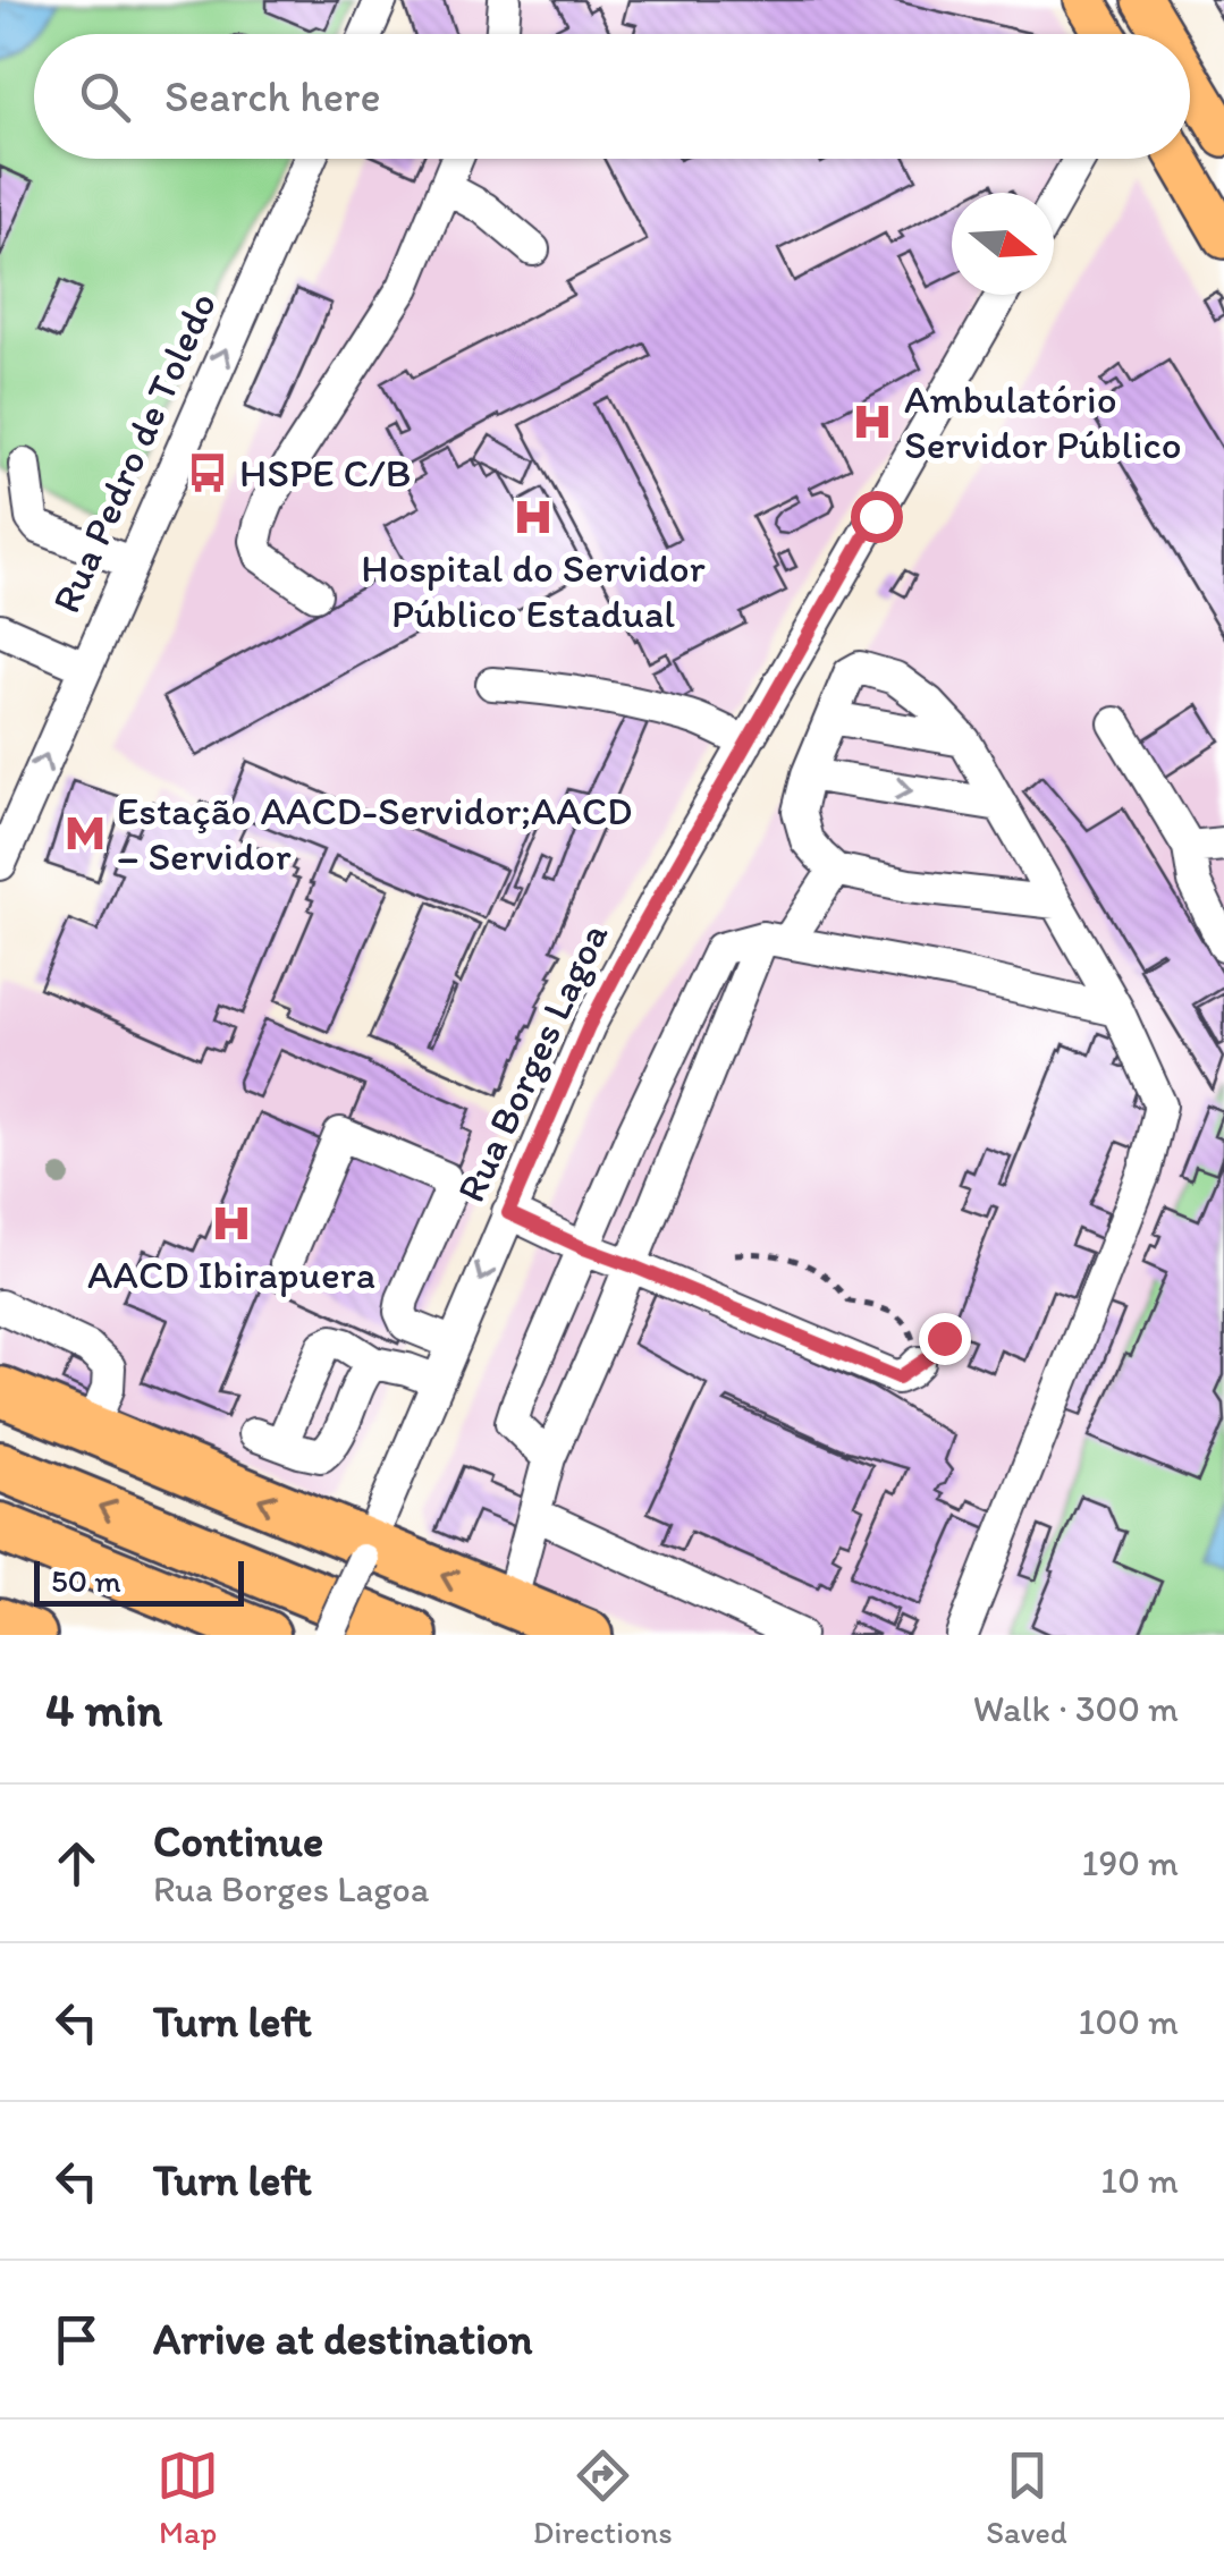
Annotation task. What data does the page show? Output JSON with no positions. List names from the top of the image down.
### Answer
{
  "streets": {
    "street": ["Rua Pedro de Toledo", "Rua Borges Lagoa"]
  },
  "one_way": ["Rua Pedro de Toledo"],
  "places": {
    "hospital": ["Ambulatório Servidor Público", "Hospital do Servidor Público Estadual", "AACD Ibirapuera"],
    "bus stop": ["HSPE C/B"],
    "metro station": ["Estação AACD-Servidor;AACD – Servidor"]
  },
  "scale_bar": "50 m",
  "north": "right",
  "page": {
    "search": "Search here",
    "scale": "50 m",
    "heading": ["4 min", "Walk · 300 m"],
    "list": [
      ["Continue", "Rua Borges Lagoa", "190 m"],
      ["Turn left", "100 m"],
      ["Turn left", "10 m"],
      "Arrive at destination"
    ],
    "nav": ["Map", "Directions", "Saved"]
  }
}
